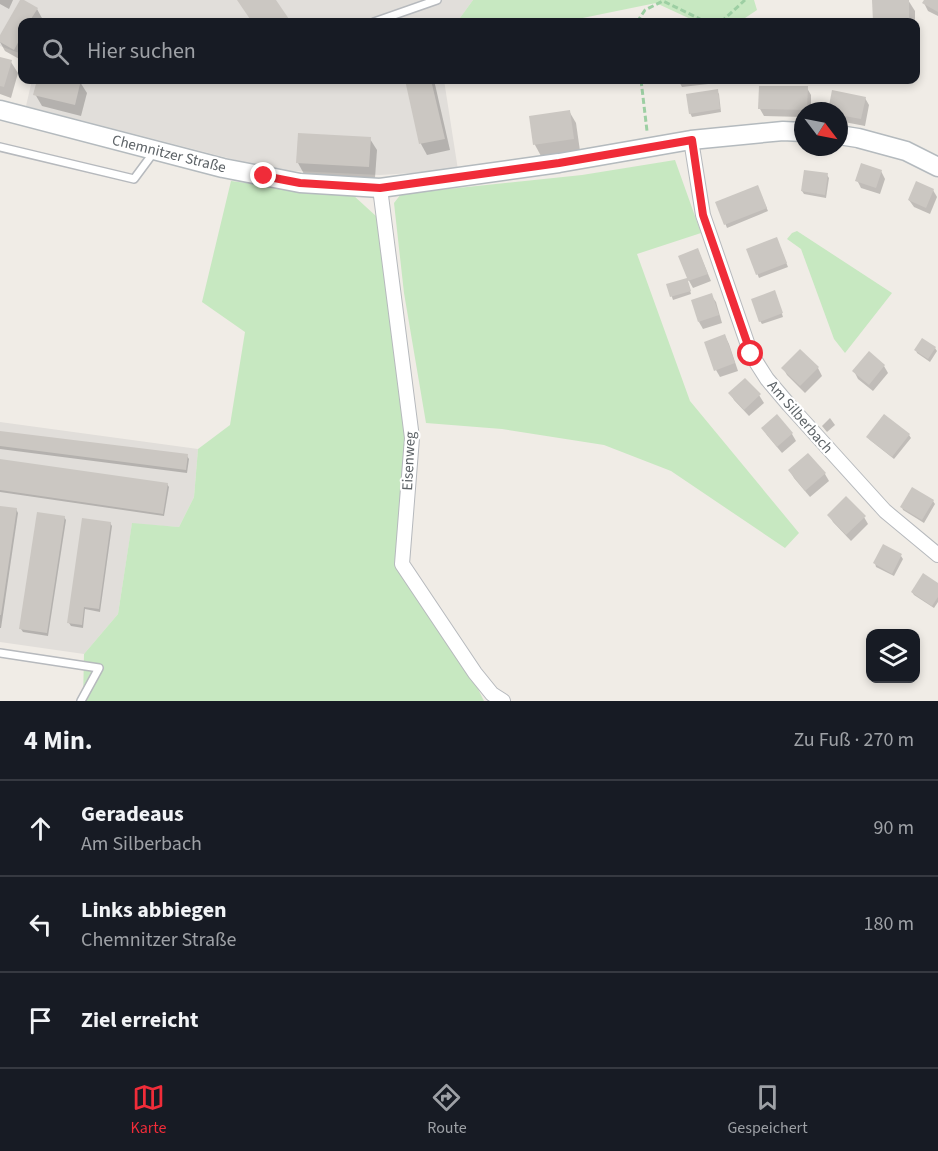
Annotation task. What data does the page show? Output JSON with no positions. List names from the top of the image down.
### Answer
{
  "streets": {
    "street": ["Chemnitzer Straße", "Am Silberbach", "Eisenweg"]
  },
  "crossings": [
    ["Chemnitzer Straße", "Am Silberbach"],
    ["Chemnitzer Straße", "Eisenweg"]
  ],
  "north": "bottom right",
  "page": {
    "search": "Hier suchen",
    "heading": ["4 Min.", "Zu Fuß · 270 m"],
    "list": [
      ["Geradeaus", "Am Silberbach", "90 m"],
      ["Links abbiegen", "Chemnitzer Straße", "180 m"],
      "Ziel erreicht"
    ],
    "nav": ["Karte", "Route", "Gespeichert"]
  }
}
